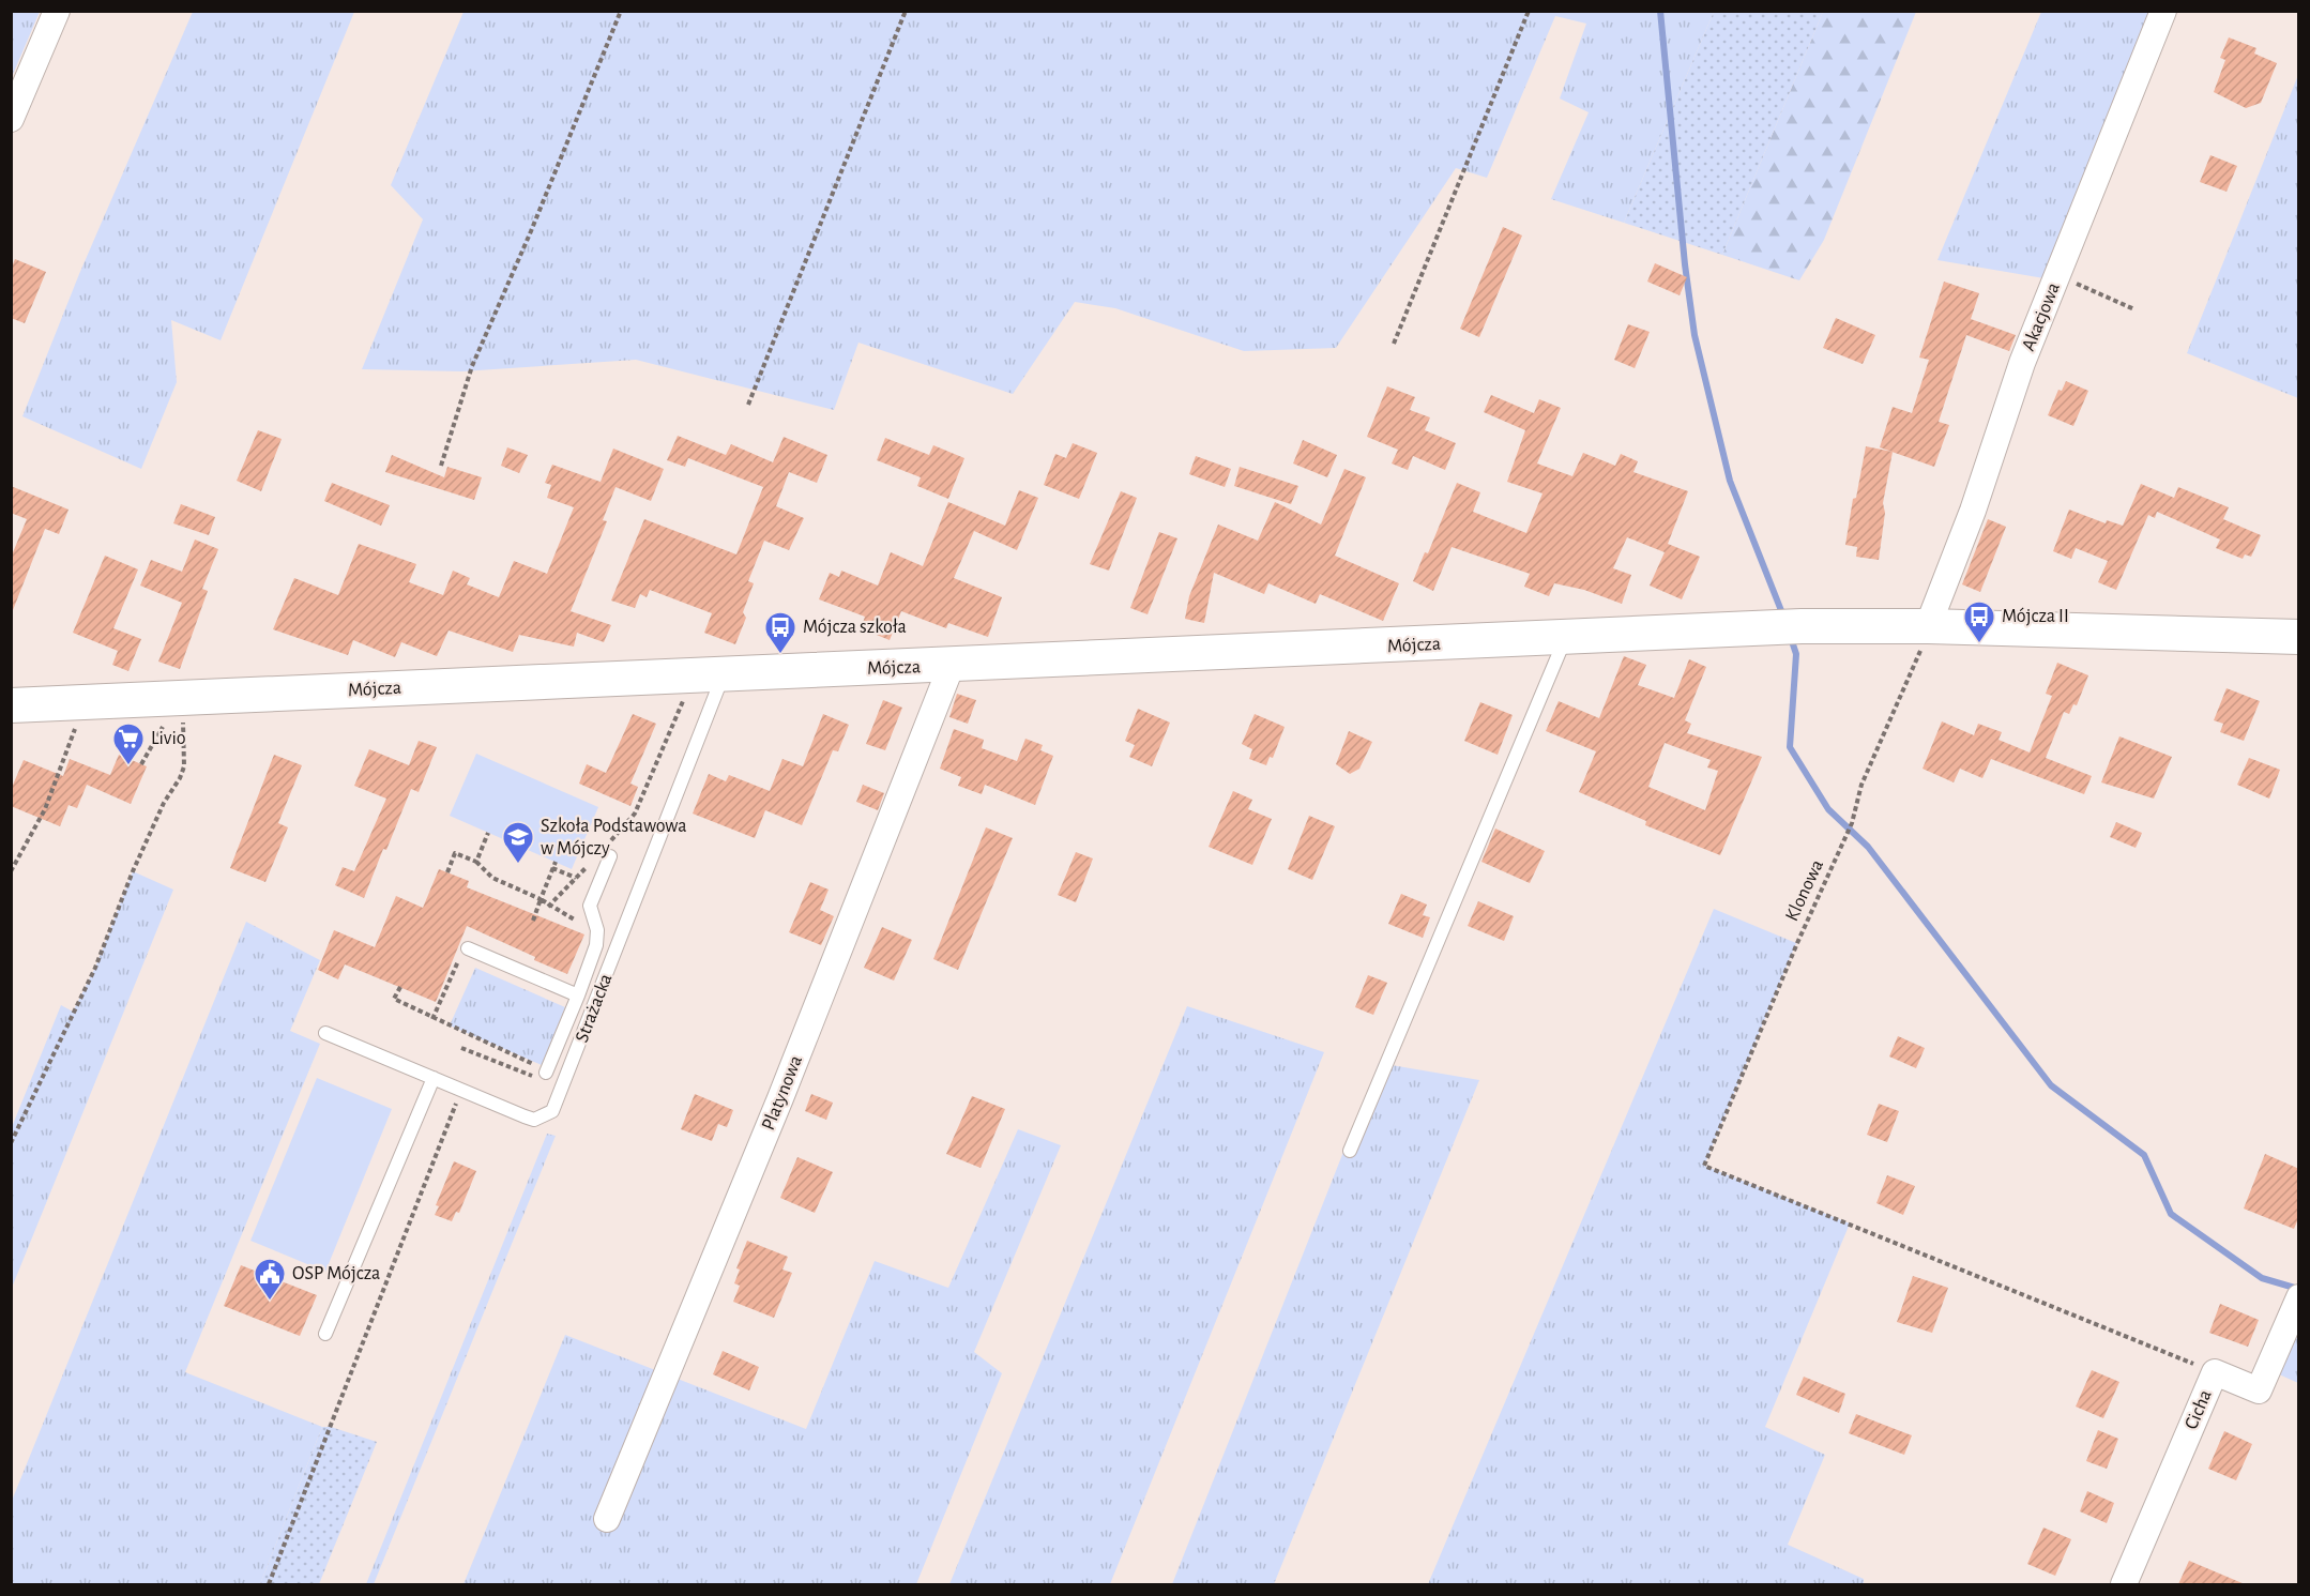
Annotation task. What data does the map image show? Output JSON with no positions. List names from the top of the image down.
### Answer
{
  "streets": {
    "street": [
      "Akacjowa",
      "Mójcza",
      "Platynowa",
      "Cicha"
    ],
    "lane": ["Strażacka"],
    "path": ["Klonowa"]
  },
  "crossings": [
    ["Akacjowa", "Mójcza"],
    ["Akacjowa", "Klonowa"],
    ["Mójcza", "Klonowa"],
    ["Mójcza", "Strażacka"],
    ["Mójcza", "Platynowa"],
    ["Klonowa", "Cicha"]
  ],
  "places": {
    "bus stop": ["Mójcza II", "Mójcza szkoła"],
    "supermarket": ["Livio"],
    "school or university": ["Szkoła Podstawowa w Mójczy"],
    "public building": ["OSP Mójcza"]
  }
}
